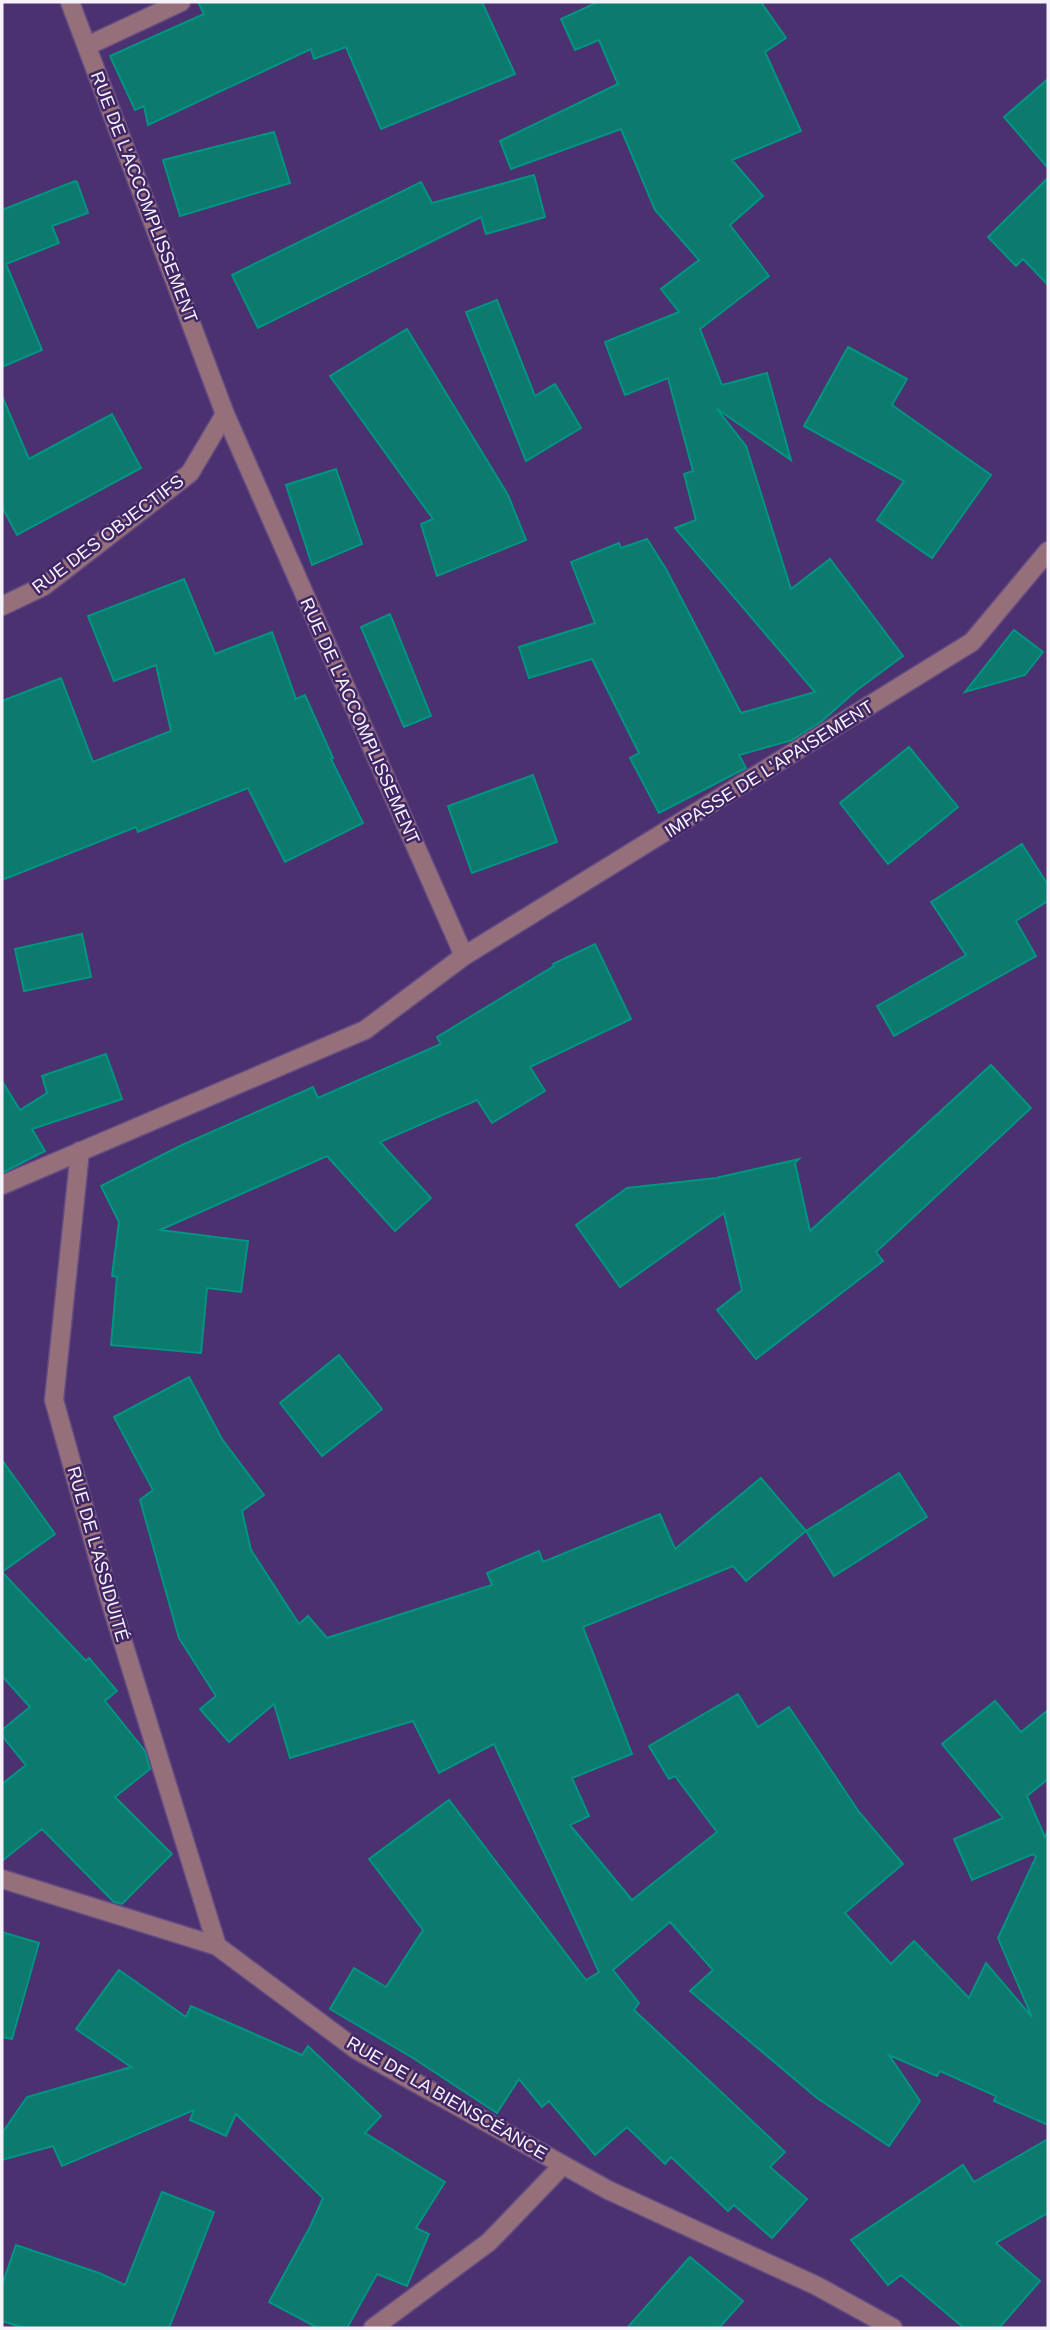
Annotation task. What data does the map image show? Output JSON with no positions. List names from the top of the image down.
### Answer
{
  "streets": {
    "street": [
      "RUE DE L'ACCOMPLISSEMENT",
      "RUE DES OBJECTIFS",
      "IMPASSE DE L'APAISEMENT",
      "RUE DE L'ASSIDUITÉ",
      "RUE DE LA BIENSCÉANCE"
    ]
  },
  "crossings": [
    ["RUE DE L'ACCOMPLISSEMENT", "RUE DES OBJECTIFS"],
    ["RUE DE L'ACCOMPLISSEMENT", "IMPASSE DE L'APAISEMENT"],
    ["RUE DE L'ASSIDUITÉ", "RUE DE LA BIENSCÉANCE"]
  ]
}
